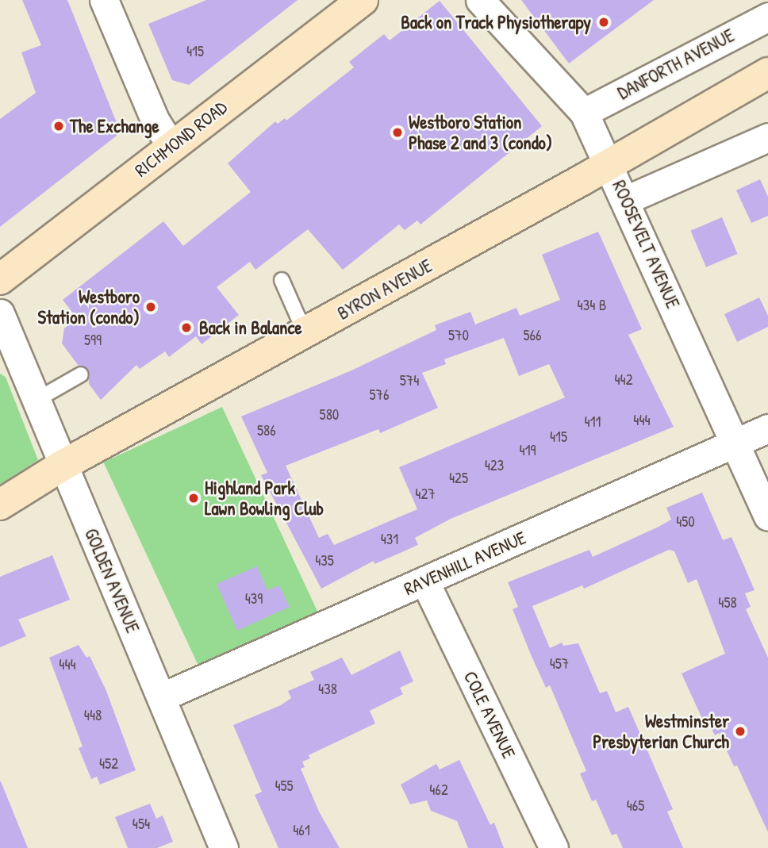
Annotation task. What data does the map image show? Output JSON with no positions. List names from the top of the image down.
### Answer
{
  "streets": {
    "street": [
      "DANFORTH AVENUE",
      "RICHMOND ROAD",
      "ROOSEVELT AVENUE",
      "BYRON AVENUE",
      "RAVENHILL AVENUE",
      "GOLDEN AVENUE",
      "COLE AVENUE"
    ]
  },
  "crossings": [
    ["DANFORTH AVENUE", "ROOSEVELT AVENUE"],
    ["ROOSEVELT AVENUE", "BYRON AVENUE"],
    ["ROOSEVELT AVENUE", "RAVENHILL AVENUE"],
    ["BYRON AVENUE", "GOLDEN AVENUE"],
    ["RAVENHILL AVENUE", "GOLDEN AVENUE"],
    ["RAVENHILL AVENUE", "COLE AVENUE"]
  ],
  "places": [
    "Back on Track Physiotherapy",
    "The Exchange",
    "Westboro Station Phase 2 and 3 (condo)",
    "Westboro Station (condo)",
    "Back in Balance",
    "Highland Park Lawn Bowling Club",
    "Westminster Presbyterian Church"
  ],
  "house_numbers": [
    "415",
    "434 B",
    "570",
    "566",
    "599",
    "442",
    "574",
    "576",
    "580",
    "444",
    "411",
    "586",
    "415",
    "419",
    "423",
    "425",
    "427",
    "450",
    "431",
    "435",
    "439",
    "458",
    "457",
    "444",
    "438",
    "448",
    "452",
    "455",
    "462",
    "465",
    "454",
    "461"
  ]
}
